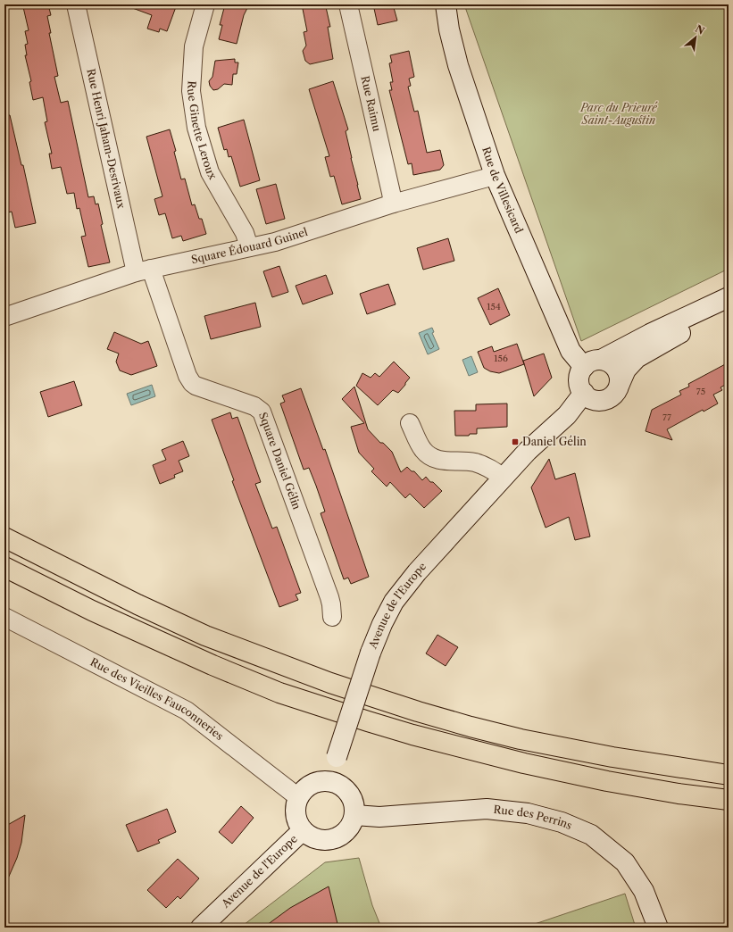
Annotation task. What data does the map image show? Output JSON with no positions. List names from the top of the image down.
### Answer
{
  "streets": {
    "street": [
      "Rue Raimu",
      "Rue Ginette Leroux",
      "Rue Henri Jaham-Desrivaux",
      "Rue de Villesicard",
      "Square Édouard Guinel",
      "Square Daniel Gélin",
      "Avenue de l'Europe",
      "Rue des Vieilles Fauconneries",
      "Rue des Perrins"
    ]
  },
  "crossings": [
    ["Rue Raimu", "Square Édouard Guinel"],
    ["Rue Ginette Leroux", "Square Édouard Guinel"],
    ["Rue Henri Jaham-Desrivaux", "Square Édouard Guinel"],
    ["Rue Henri Jaham-Desrivaux", "Square Daniel Gélin"],
    ["Rue de Villesicard", "Square Édouard Guinel"],
    ["Rue de Villesicard", "Avenue de l'Europe"],
    ["Square Édouard Guinel", "Square Daniel Gélin"],
    ["Avenue de l'Europe", "Rue des Vieilles Fauconneries"],
    ["Avenue de l'Europe", "Rue des Perrins"],
    ["Rue des Vieilles Fauconneries", "Rue des Perrins"]
  ],
  "parks": ["Parc du Prieuré Saint-Augustin"],
  "places": {
    "transit": ["Daniel Gélin"]
  },
  "house_numbers": [
    "154",
    "156",
    "75",
    "77"
  ],
  "north": "top right"
}
